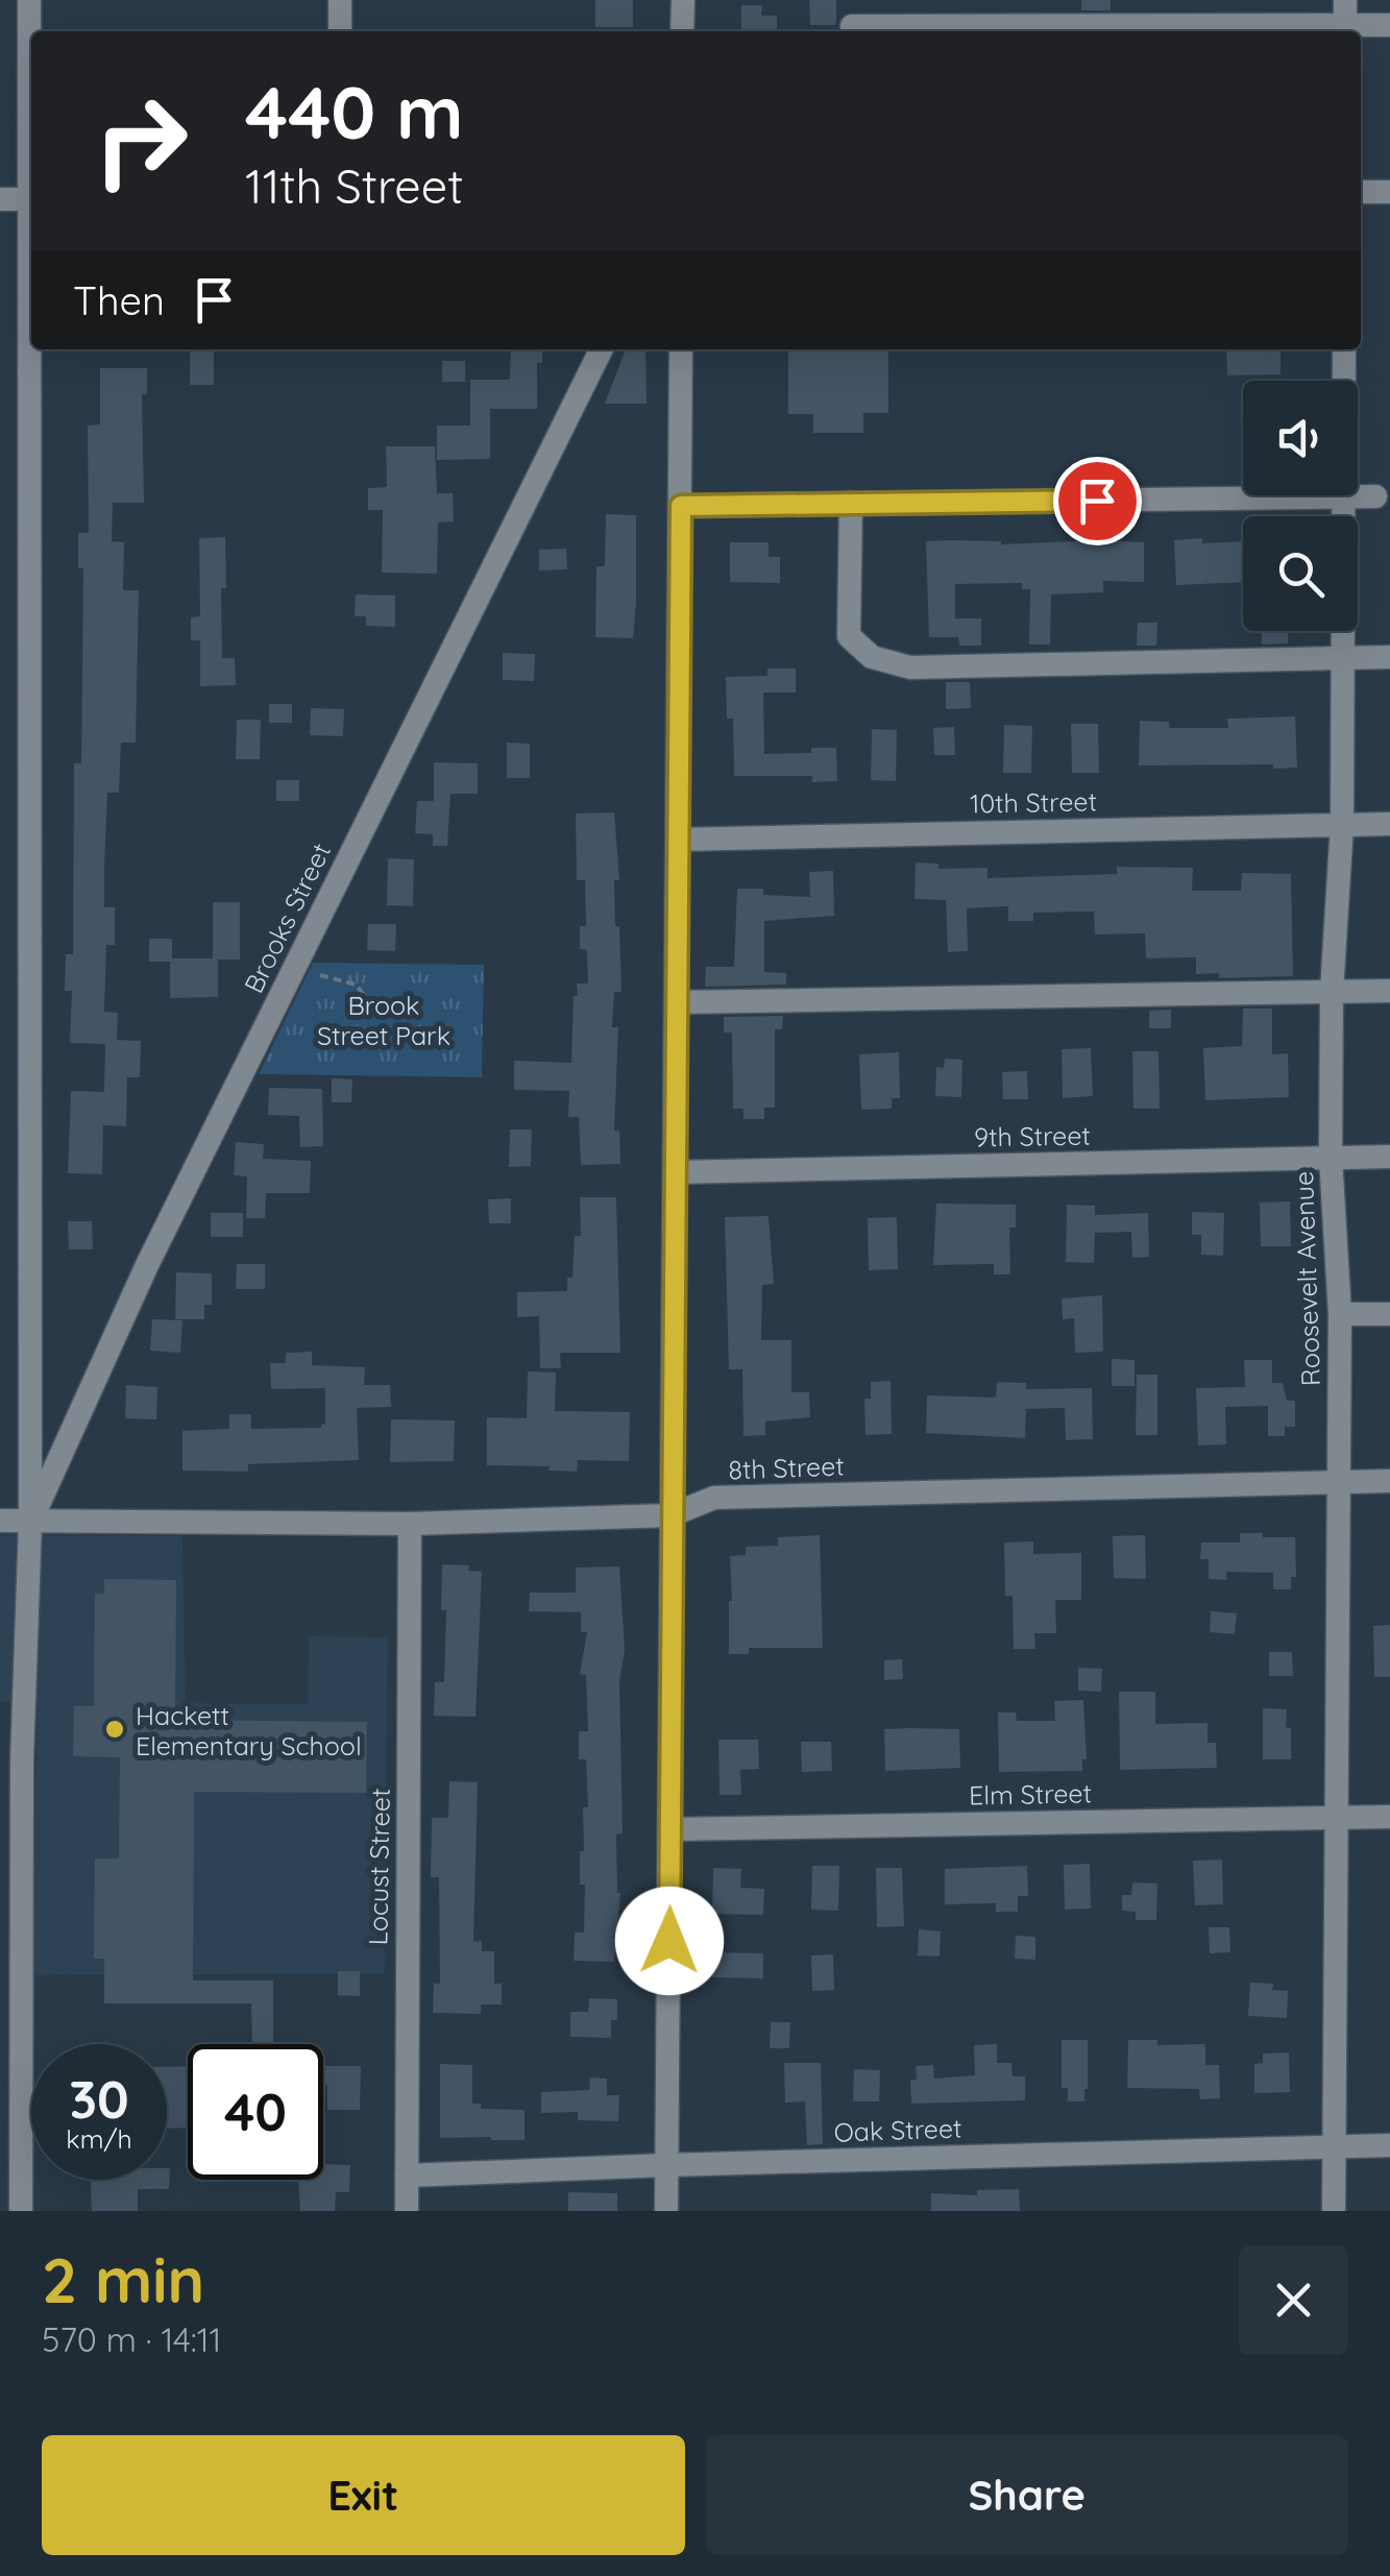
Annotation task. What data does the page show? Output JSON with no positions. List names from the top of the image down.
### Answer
{
  "streets": {
    "street": [
      "10th Street",
      "Brooks Street",
      "9th Street",
      "Roosevelt Avenue",
      "8th Street",
      "Elm Street",
      "Locust Street",
      "Oak Street"
    ]
  },
  "crossings": [
    ["10th Street", "Roosevelt Avenue"],
    ["Brooks Street", "8th Street"],
    ["9th Street", "Roosevelt Avenue"],
    ["Roosevelt Avenue", "8th Street"],
    ["Roosevelt Avenue", "Elm Street"],
    ["Roosevelt Avenue", "Oak Street"],
    ["8th Street", "Locust Street"],
    ["Locust Street", "Oak Street"]
  ],
  "parks": ["Brook Street Park"],
  "places": ["Hackett Elementary School"],
  "page": {
    "turn": ["440 m", "11th Street"],
    "then": "Then",
    "speed": "30 km/h",
    "limit": "40",
    "heading": ["2 min", "570 m · 14:11"],
    "buttons": ["Exit", "Share"]
  }
}
